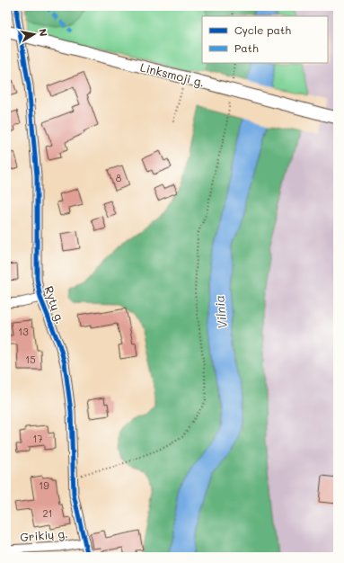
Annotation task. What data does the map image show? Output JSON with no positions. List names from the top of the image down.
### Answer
{
  "streets": {
    "main road": ["Linksmoji g."],
    "street": ["Rytų g.", "Grikių g."]
  },
  "crossings": [
    ["Linksmoji g.", "Rytų g."],
    ["Rytų g.", "Grikių g."]
  ],
  "water": ["Vilnia"],
  "house_numbers": [
    "8",
    "13",
    "15",
    "17",
    "19",
    "21"
  ],
  "legend": ["Cycle path", "Path"],
  "north": "right"
}
